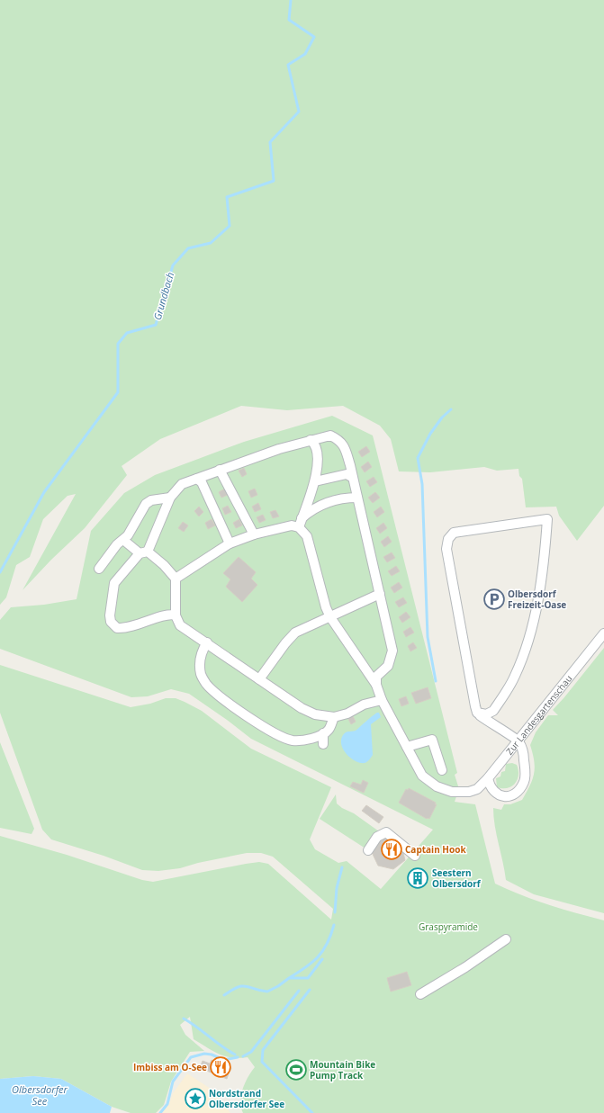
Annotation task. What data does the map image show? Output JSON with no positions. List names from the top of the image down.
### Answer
{
  "streets": {
    "street": ["Zur Landesgartenschau"]
  },
  "water": ["Grundbach", "Olbersdorfer See"],
  "parks": ["Graspyramide"],
  "places": {
    "parking": ["Olbersdorf Freizeit-Oase"],
    "restaurant": ["Captain Hook", "Imbiss am O-See"],
    "building": ["Seestern Olbersdorf"],
    "sports": ["Mountain Bike Pump Track"],
    "place": ["Nordstrand Olbersdorfer See"]
  }
}
